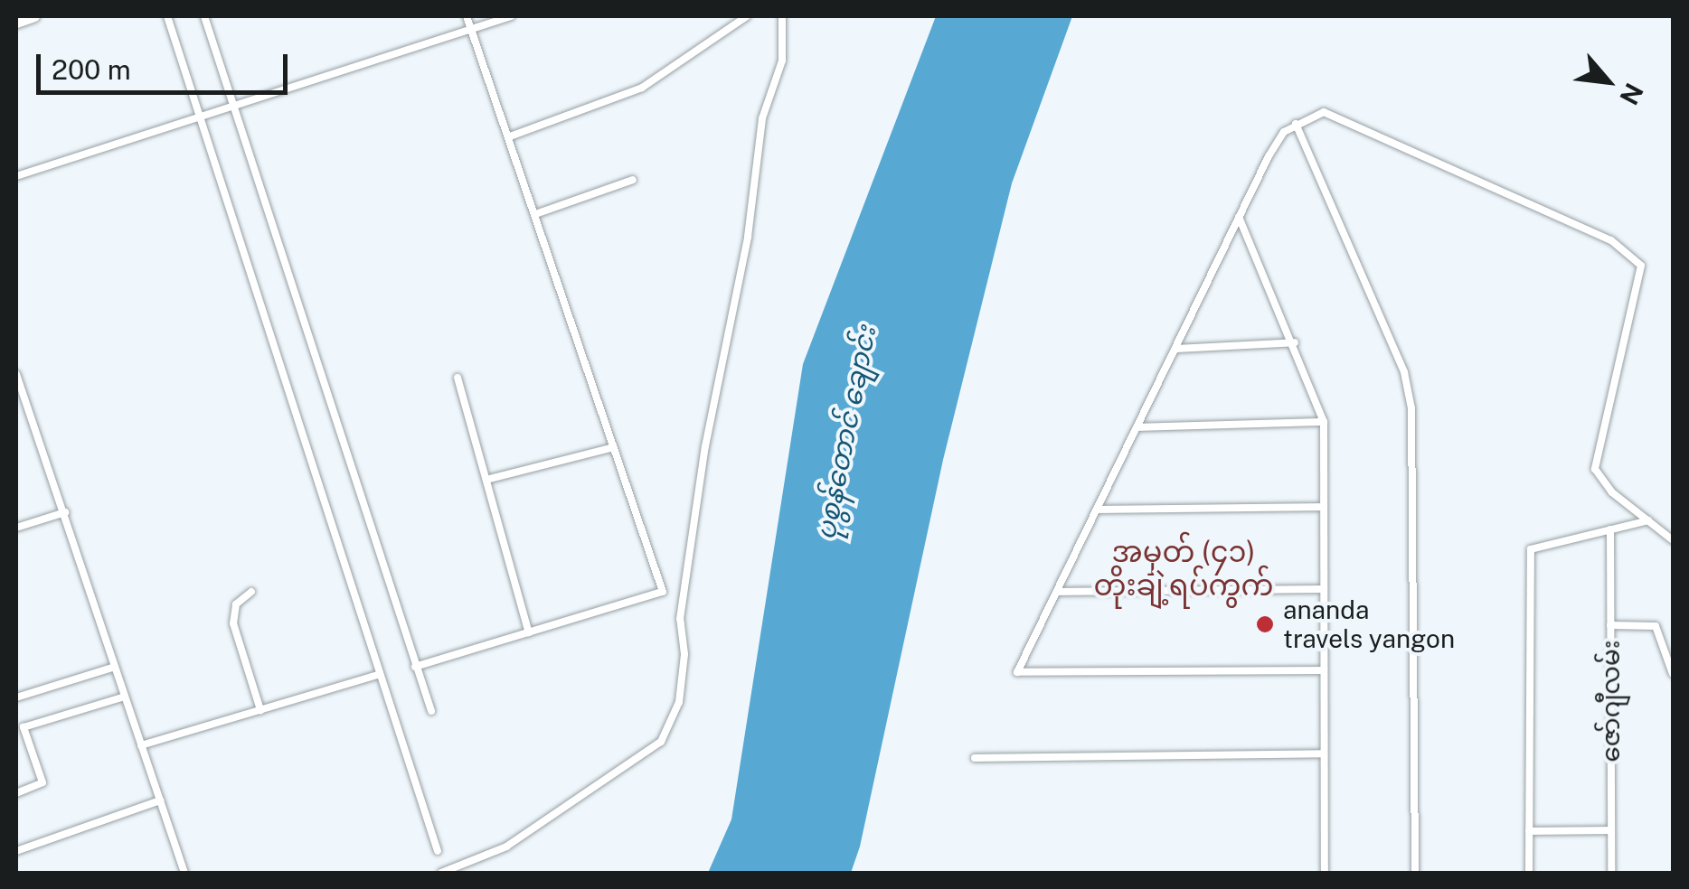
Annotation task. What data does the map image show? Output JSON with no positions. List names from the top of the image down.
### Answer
{
  "streets": {
    "street": ["ဇော်ဂျီလမ်း"]
  },
  "districts": ["အမှတ် (၄၁) တိုးချဲ့ရပ်ကွက်"],
  "water": ["ပုစွန်တောင် ချောင်း"],
  "places": ["ananda travels yangon"],
  "scale_bar": "200 m",
  "north": "bottom right"
}
